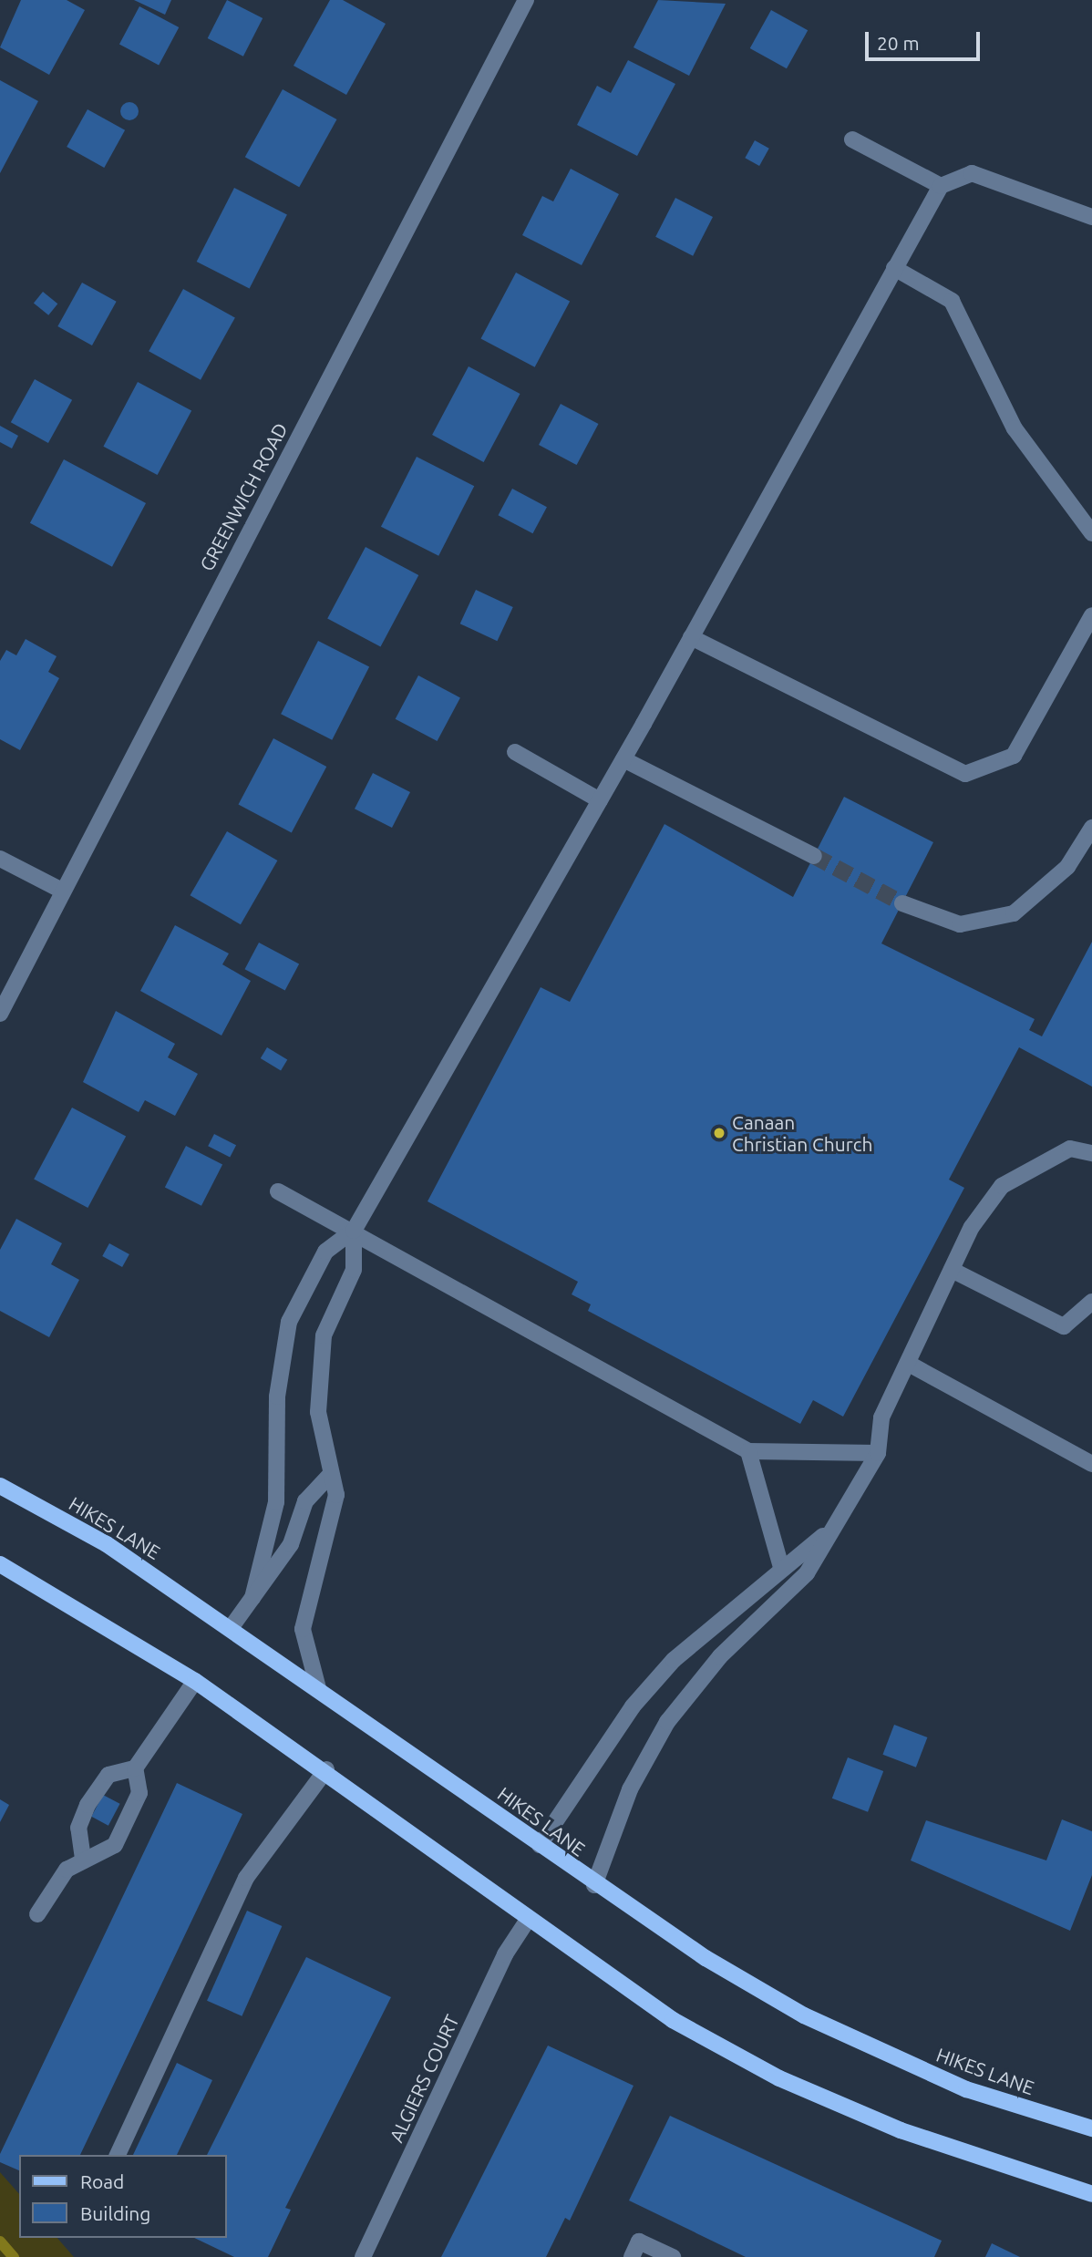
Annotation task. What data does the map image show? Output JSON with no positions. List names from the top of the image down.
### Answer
{
  "streets": {
    "main road": ["HIKES LANE"],
    "street": ["GREENWICH ROAD", "ALGIERS COURT"]
  },
  "places": ["Canaan Christian Church"],
  "legend": ["Road", "Building"],
  "scale_bar": "20 m"
}
